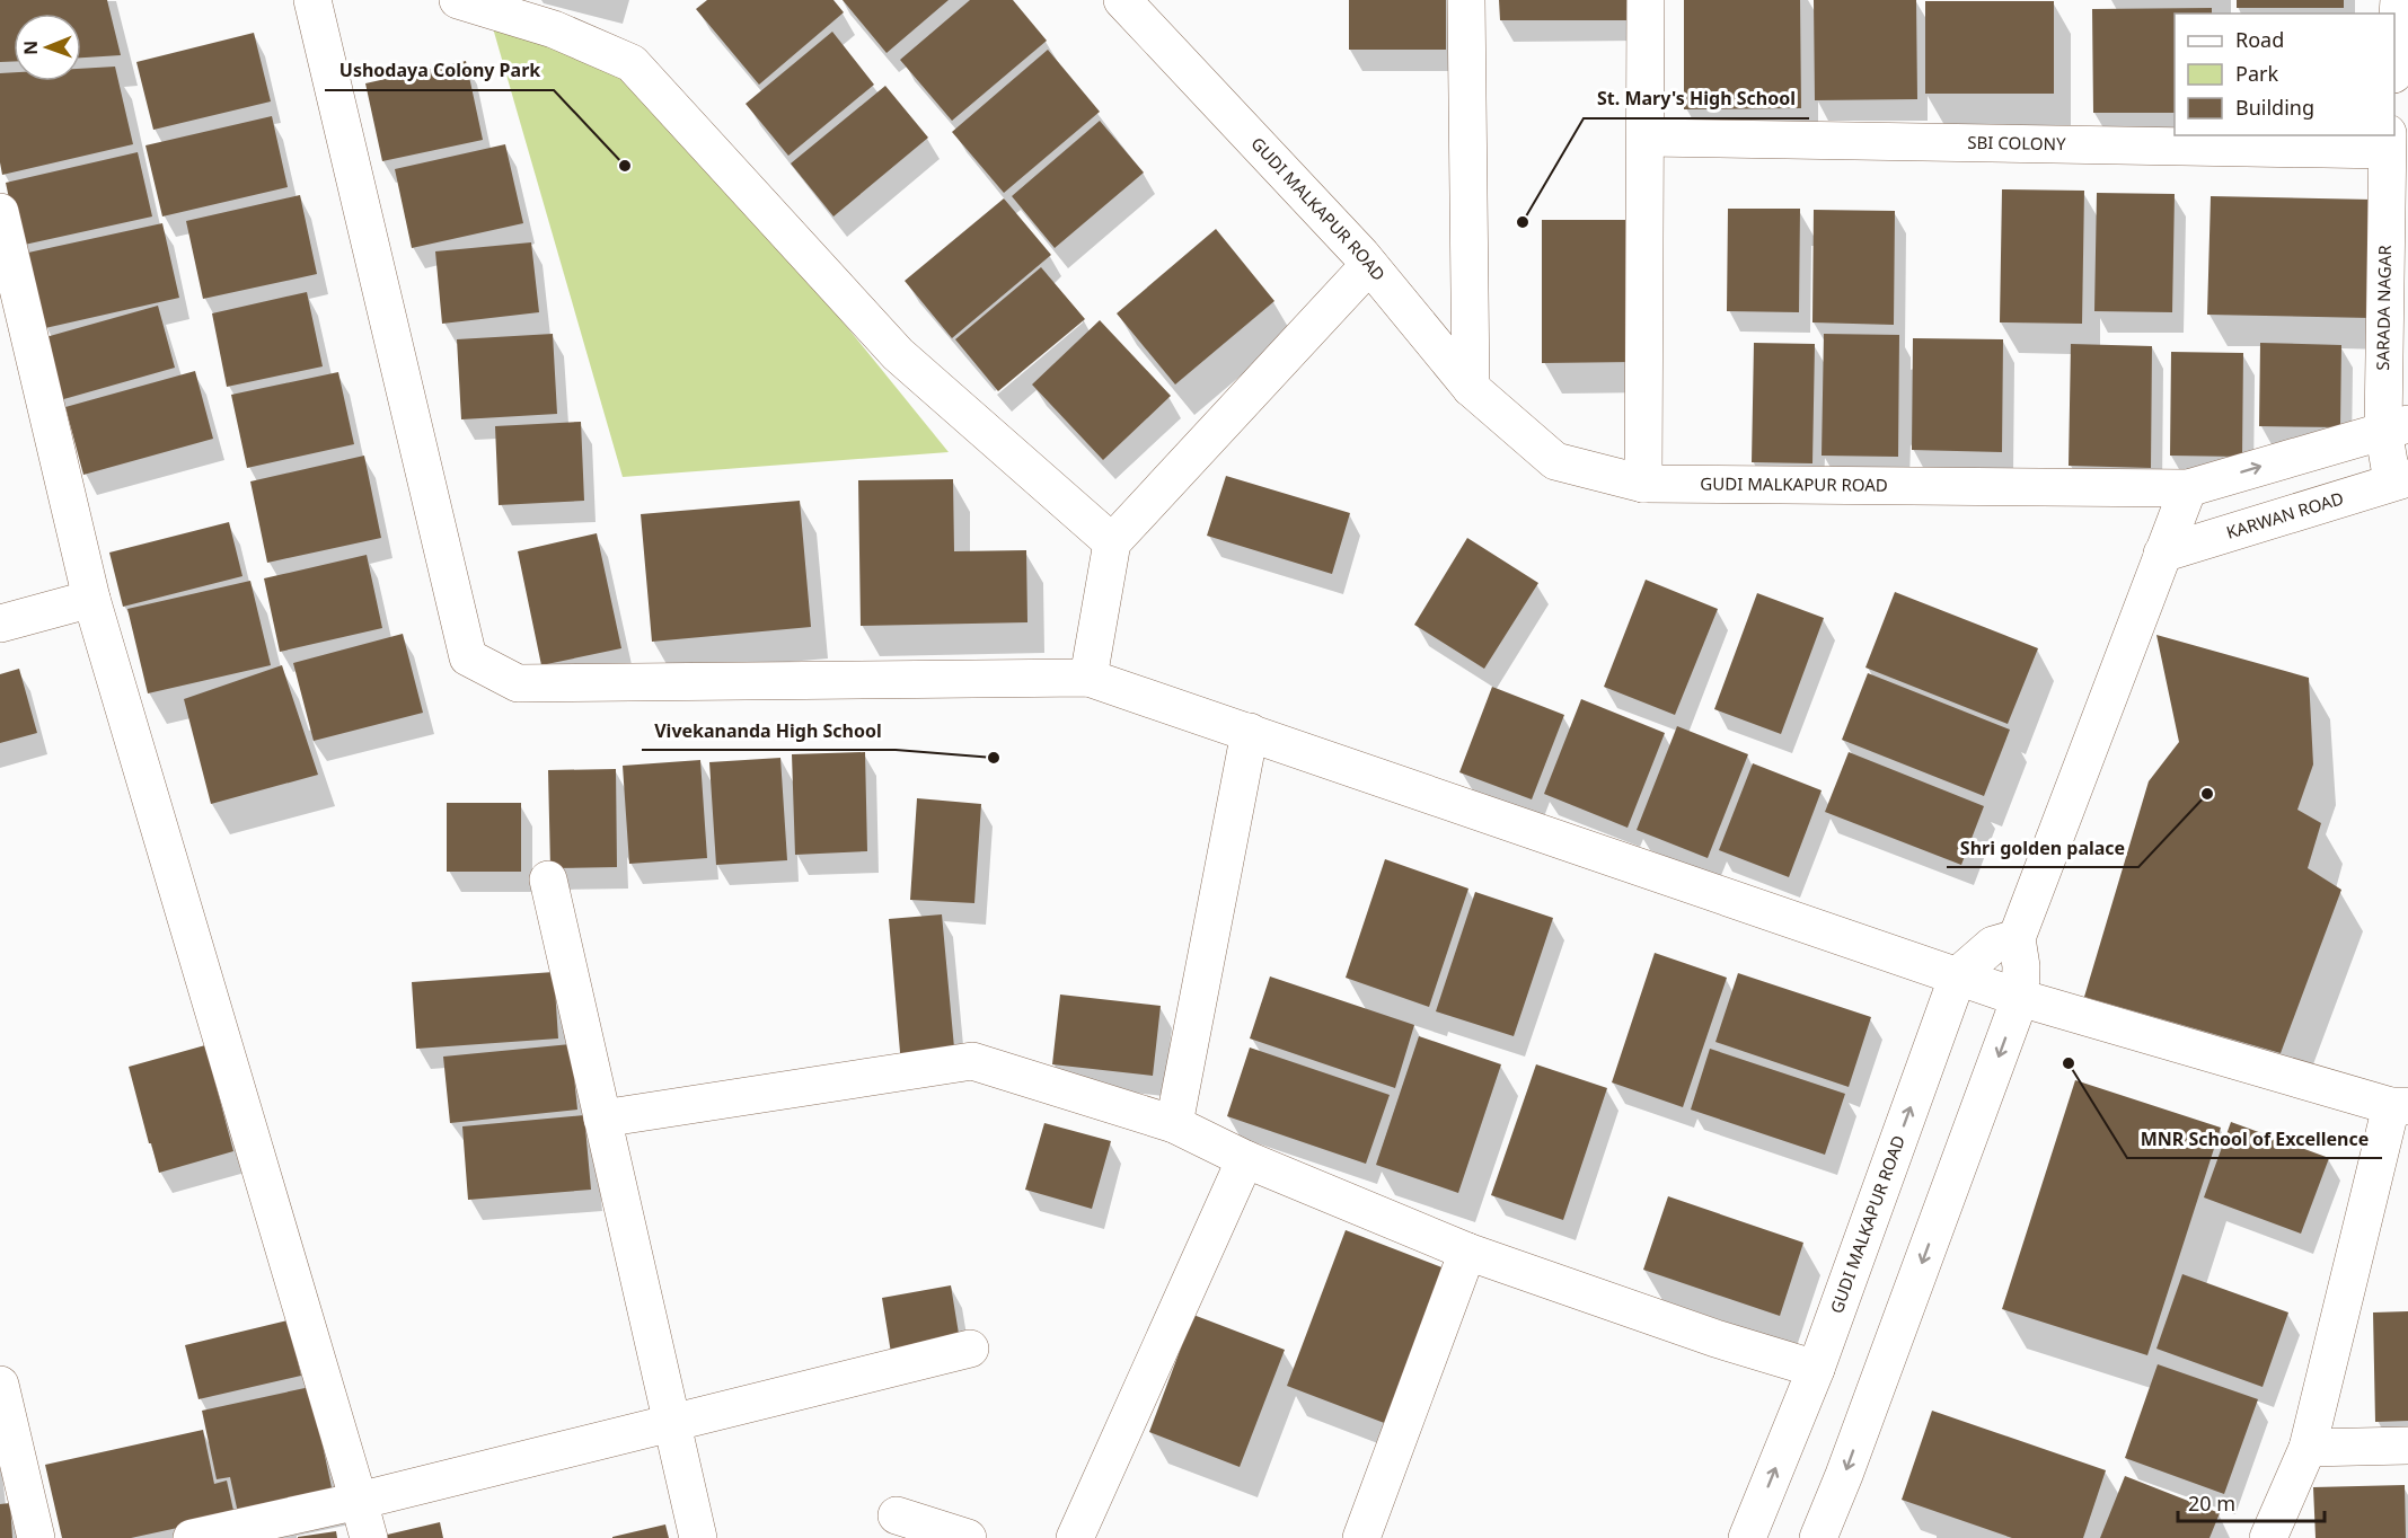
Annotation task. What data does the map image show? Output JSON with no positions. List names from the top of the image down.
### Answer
{
  "streets": {
    "street": [
      "SBI COLONY",
      "GUDI MALKAPUR ROAD",
      "SARADA NAGAR",
      "KARWAN ROAD"
    ]
  },
  "crossings": [
    ["SBI COLONY", "SARADA NAGAR"],
    ["SARADA NAGAR", "KARWAN ROAD"]
  ],
  "places": [
    "Ushodaya Colony Park",
    "St. Mary's High School",
    "Vivekananda High School",
    "Shri golden palace",
    "MNR School of Excellence"
  ],
  "legend": ["Road", "Park", "Building"],
  "scale_bar": "20 m",
  "north": "left"
}
